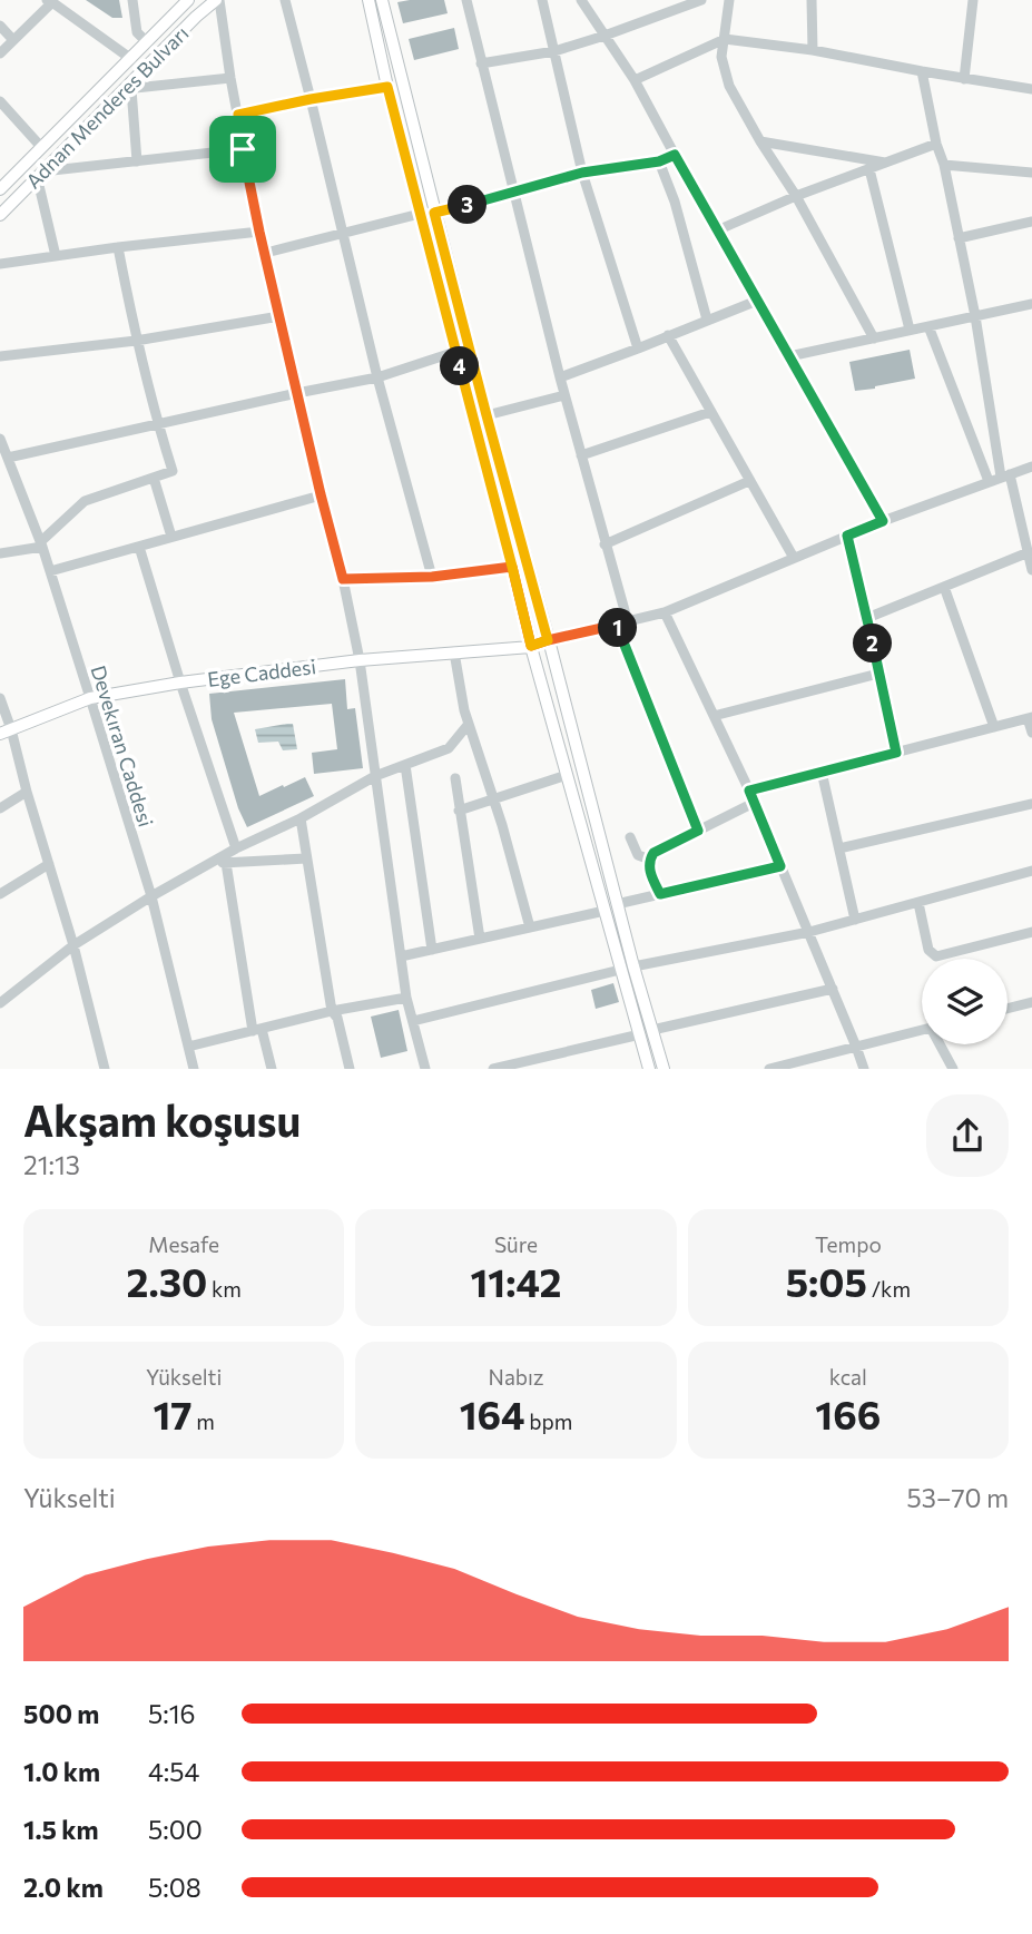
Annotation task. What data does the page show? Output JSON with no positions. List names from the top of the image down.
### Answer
{
  "streets": {
    "main road": ["Adnan Menderes Bulvarı", "Ege Caddesi"],
    "street": ["Devekıran Caddesi"]
  },
  "crossings": [
    ["Ege Caddesi", "Devekıran Caddesi"]
  ],
  "page": {
    "pins": [
      "3",
      "4",
      "1",
      "2"
    ],
    "heading": ["Akşam koşusu", "21:13"],
    "stats": [
      ["Mesafe", "2.30 km"],
      ["Süre", "11:42"],
      ["Tempo", "5:05 /km"],
      ["Yükselti", "17 m"],
      ["Nabız", "164 bpm"],
      ["kcal", "166"]
    ],
    "chart": ["Yükselti", "53–70 m"],
    "list": [
      {
        "name": "500 m",
        "note": "5:16"
      },
      {
        "name": "1.0 km",
        "note": "4:54"
      },
      {
        "name": "1.5 km",
        "note": "5:00"
      },
      {
        "name": "2.0 km",
        "note": "5:08"
      }
    ]
  }
}
